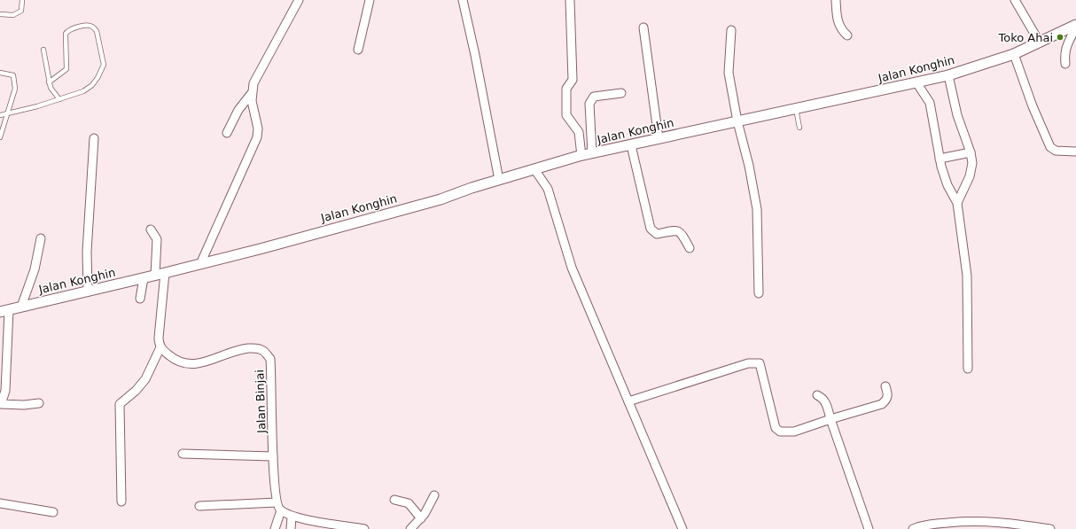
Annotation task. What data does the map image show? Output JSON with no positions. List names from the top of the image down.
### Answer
{
  "streets": {
    "street": ["Jalan Konghin", "Jalan Binjai"]
  },
  "places": ["Toko Ahai"]
}
